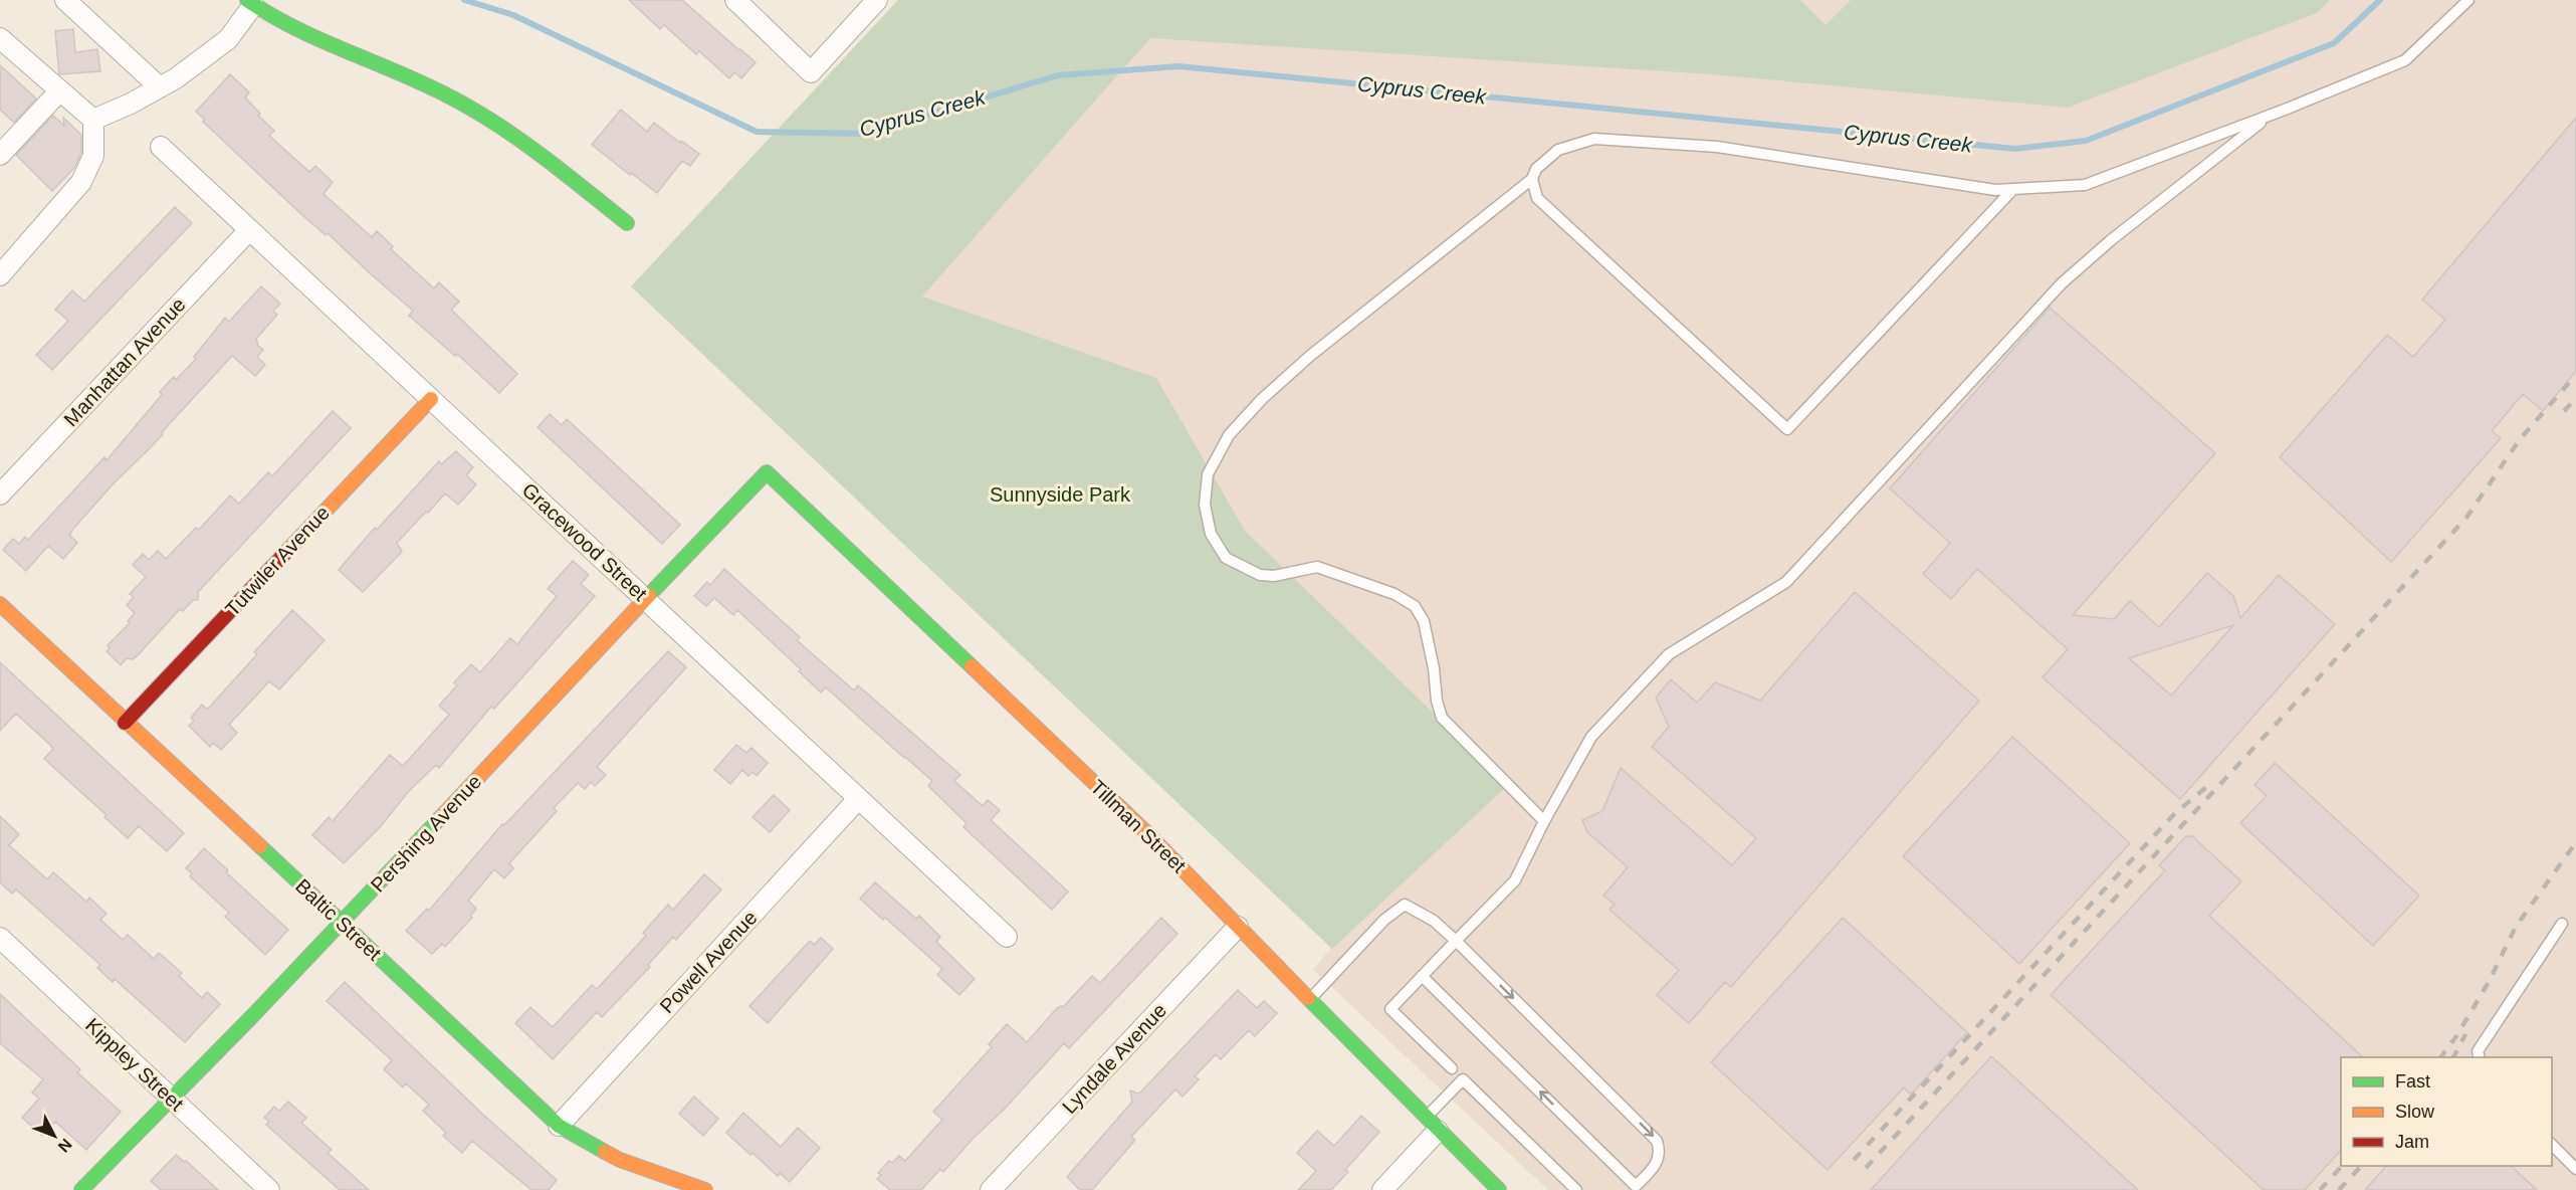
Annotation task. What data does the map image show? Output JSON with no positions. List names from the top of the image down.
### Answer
{
  "streets": {
    "street": [
      "Manhattan Avenue",
      "Gracewood Street",
      "Tutwiler Avenue",
      "Tillman Street",
      "Pershing Avenue",
      "Baltic Street",
      "Powell Avenue",
      "Lyndale Avenue",
      "Kippley Street"
    ]
  },
  "crossings": [
    ["Manhattan Avenue", "Gracewood Street"],
    ["Gracewood Street", "Tutwiler Avenue"],
    ["Gracewood Street", "Pershing Avenue"],
    ["Gracewood Street", "Powell Avenue"],
    ["Tutwiler Avenue", "Baltic Street"],
    ["Tillman Street", "Pershing Avenue"],
    ["Tillman Street", "Lyndale Avenue"],
    ["Pershing Avenue", "Baltic Street"],
    ["Pershing Avenue", "Kippley Street"],
    ["Baltic Street", "Powell Avenue"]
  ],
  "water": ["Cyprus Creek"],
  "parks": ["Sunnyside Park"],
  "legend": ["Fast", "Slow", "Jam"],
  "north": "bottom right"
}
